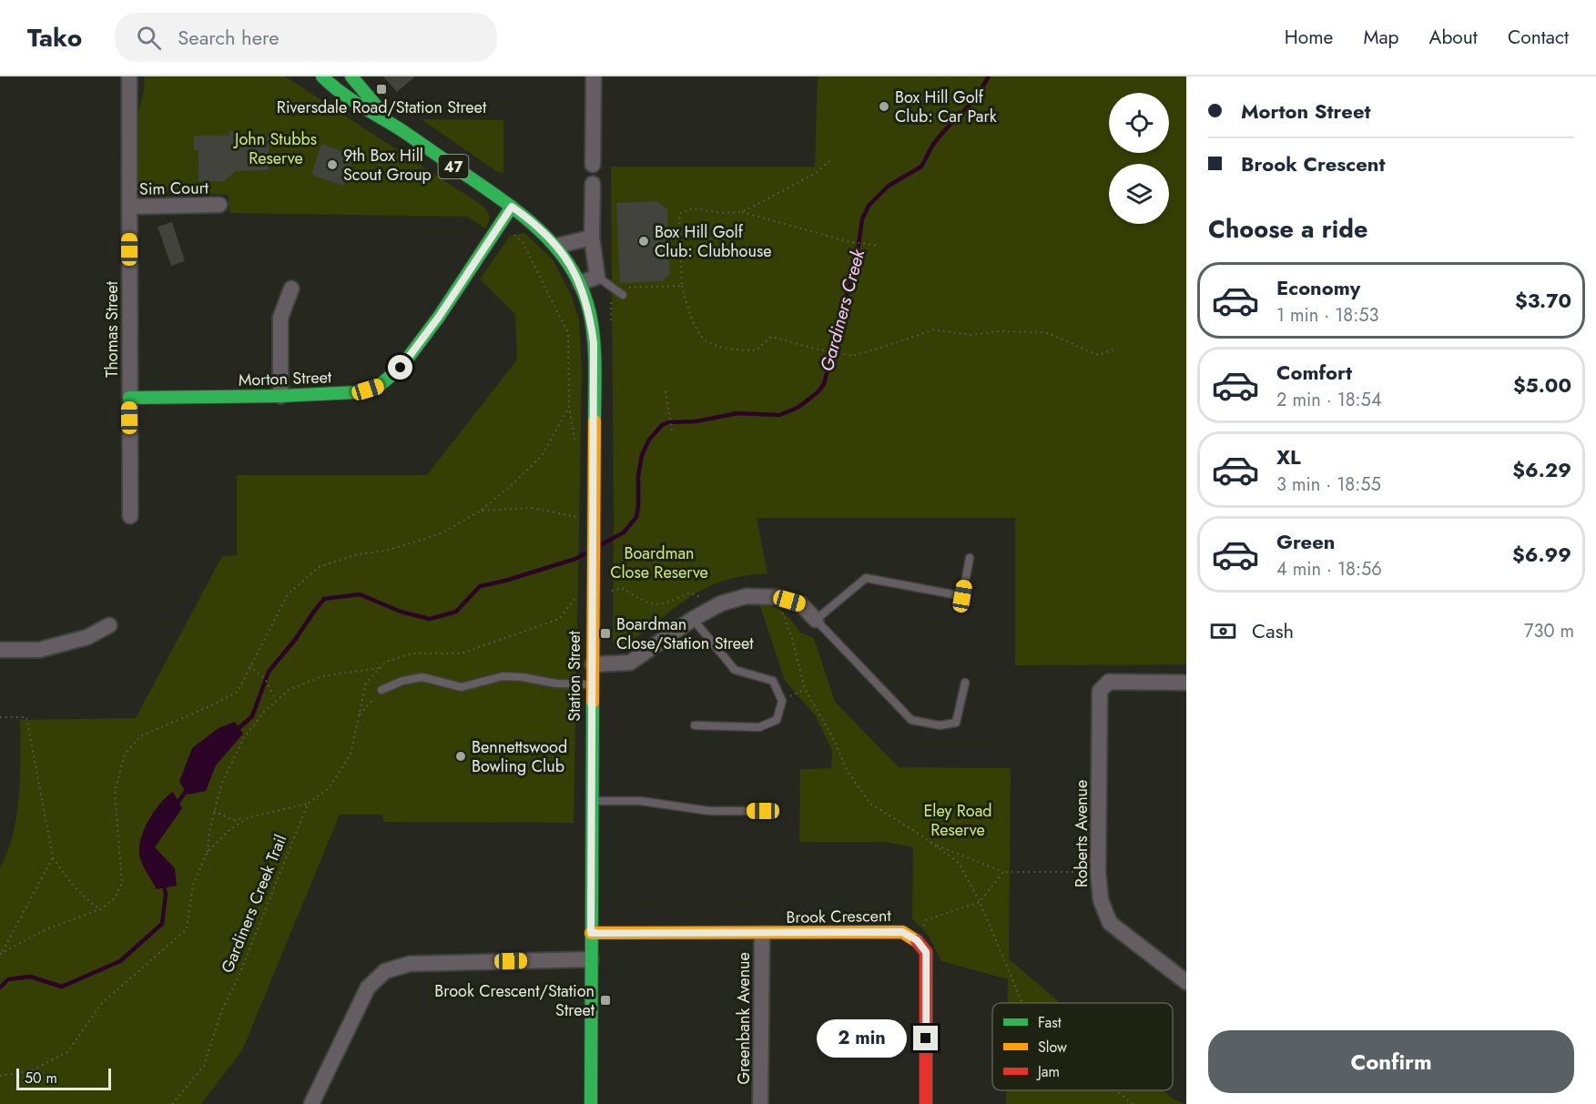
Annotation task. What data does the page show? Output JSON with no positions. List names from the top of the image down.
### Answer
{
  "streets": {
    "main road": [
      "47",
      "Morton Street",
      "Station Street",
      "Brook Crescent"
    ],
    "street": [
      "Sim Court",
      "Thomas Street",
      "Roberts Avenue",
      "Greenbank Avenue"
    ],
    "path": ["Gardiners Creek Trail"]
  },
  "crossings": [
    ["Sim Court", "Thomas Street"],
    ["Thomas Street", "Morton Street"],
    ["Morton Street", "Station Street"],
    ["Station Street", "Brook Crescent"],
    ["Brook Crescent", "Greenbank Avenue"]
  ],
  "water": ["Gardiners Creek"],
  "parks": ["John Stubbs Reserve", "Boardman Close Reserve", "Eley Road Reserve"],
  "places": {
    "transit": ["Riversdale Road/Station Street", "Boardman Close/Station Street", "Brook Crescent/Station Street"],
    "other": [
      "Box Hill Golf Club: Car Park",
      "9th Box Hill Scout Group",
      "Box Hill Golf Club: Clubhouse",
      "Bennettswood Bowling Club"
    ]
  },
  "legend": ["Fast", "Slow", "Jam"],
  "scale_bar": "50 m",
  "page": {
    "header": "Tako",
    "search": "Search here",
    "nav": [
      "Home",
      "Map",
      "About",
      "Contact"
    ],
    "banner": ["Morton Street", "Brook Crescent"],
    "heading": "Choose a ride",
    "list": [
      {
        "name": "Economy",
        "note": "1 min · 18:53",
        "value": "$3.70"
      },
      {
        "name": "Comfort",
        "note": "2 min · 18:54",
        "value": "$5.00"
      },
      {
        "name": "XL",
        "note": "3 min · 18:55",
        "value": "$6.29"
      },
      {
        "name": "Green",
        "note": "4 min · 18:56",
        "value": "$6.99"
      }
    ],
    "pay": ["Cash", "730 m"],
    "bubble": "2 min",
    "buttons": "Confirm",
    "scale": "50 m"
  }
}
